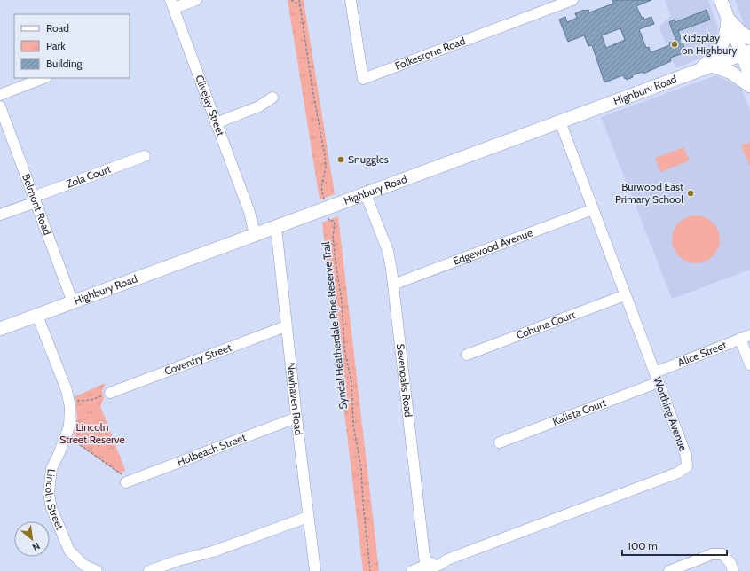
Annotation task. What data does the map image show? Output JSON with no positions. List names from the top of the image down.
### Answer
{
  "streets": {
    "main road": ["Highbury Road"],
    "street": [
      "Folkestone Road",
      "Clivejay Street",
      "Zola Court",
      "Belmont Road",
      "Edgewood Avenue",
      "Cohuna Court",
      "Alice Street",
      "Coventry Street",
      "Sevenoaks Road",
      "Newhaven Road",
      "Kalista Court",
      "Worthing Avenue",
      "Holbeach Street",
      "Lincoln Street"
    ],
    "path": ["Syndal Heatherdale Pipe Reserve Trail"]
  },
  "crossings": [
    ["Highbury Road", "Clivejay Street"],
    ["Highbury Road", "Belmont Road"],
    ["Highbury Road", "Syndal Heatherdale Pipe Reserve Trail"],
    ["Highbury Road", "Sevenoaks Road"],
    ["Highbury Road", "Newhaven Road"],
    ["Highbury Road", "Worthing Avenue"],
    ["Highbury Road", "Lincoln Street"],
    ["Zola Court", "Belmont Road"],
    ["Edgewood Avenue", "Sevenoaks Road"],
    ["Edgewood Avenue", "Worthing Avenue"],
    ["Cohuna Court", "Worthing Avenue"],
    ["Alice Street", "Kalista Court"],
    ["Alice Street", "Worthing Avenue"],
    ["Coventry Street", "Newhaven Road"],
    ["Sevenoaks Road", "Worthing Avenue"],
    ["Newhaven Road", "Holbeach Street"],
    ["Kalista Court", "Worthing Avenue"]
  ],
  "parks": ["Lincoln Street Reserve"],
  "places": ["Kidzplay on Highbury", "Snuggles", "Burwood East Primary School"],
  "legend": ["Road", "Park", "Building"],
  "scale_bar": "100 m",
  "north": "bottom right"
}
